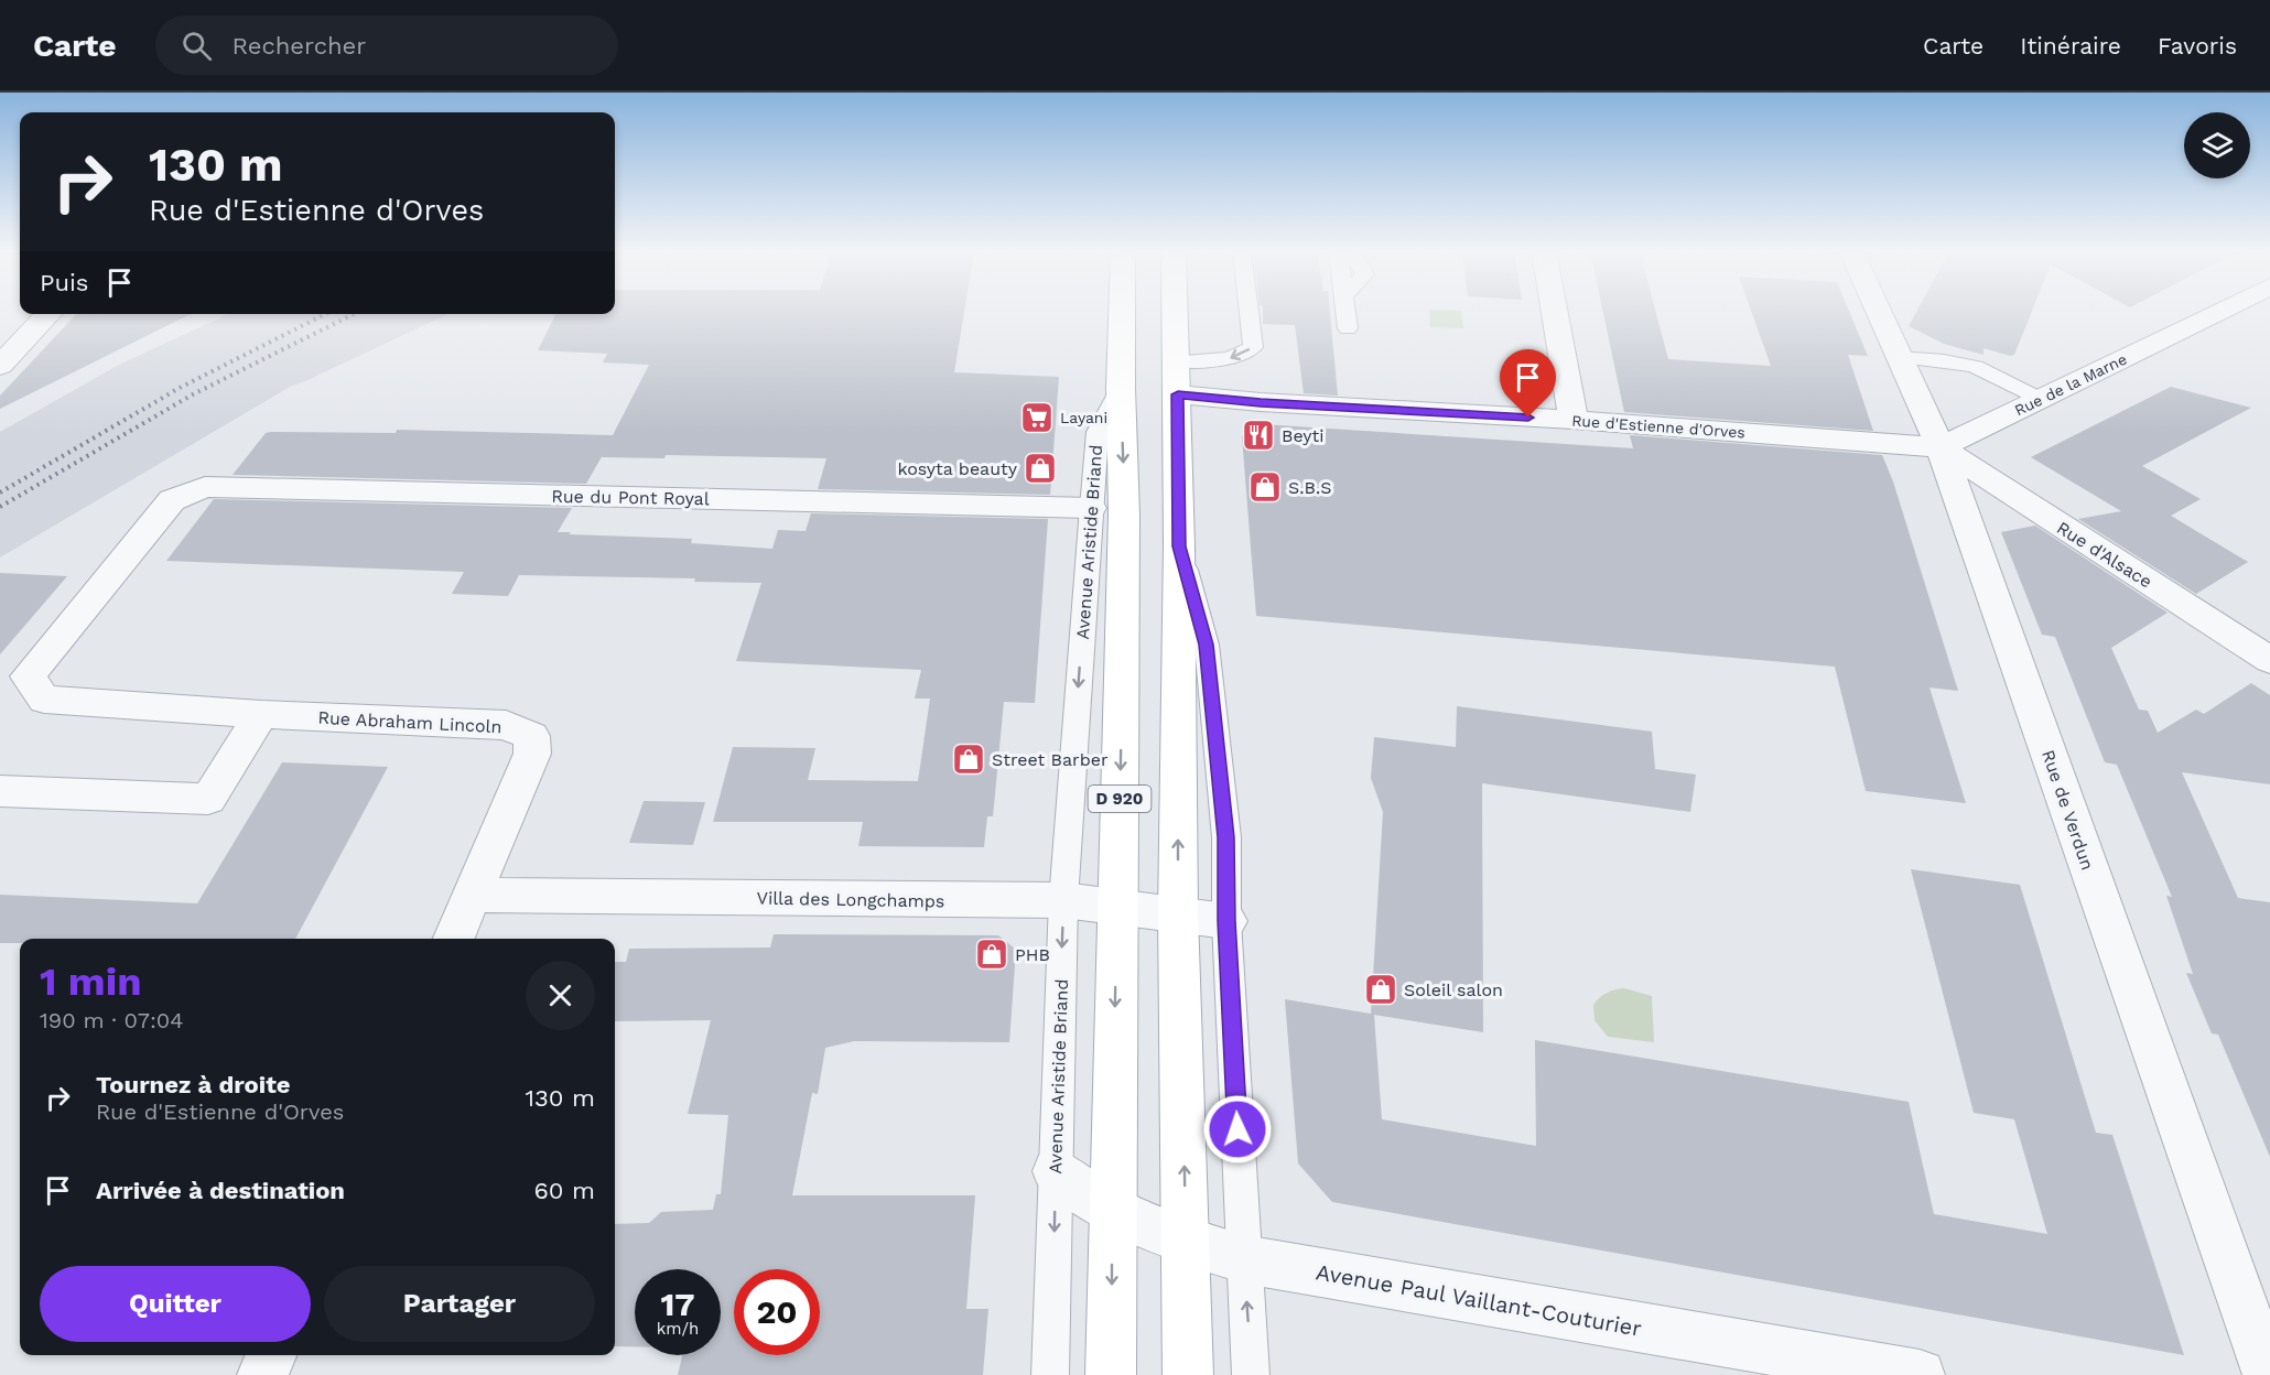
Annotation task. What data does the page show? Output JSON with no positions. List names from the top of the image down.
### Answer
{
  "streets": {
    "main road": ["Avenue Aristide Briand", "D 920"],
    "street": [
      "Rue de la Marne",
      "Rue d'Estienne d'Orves",
      "Rue du Pont Royal",
      "Rue d'Alsace",
      "Rue Abraham Lincoln",
      "Rue de Verdun",
      "Villa des Longchamps",
      "Avenue Paul Vaillant-Couturier"
    ]
  },
  "crossings": [
    ["Rue de la Marne", "Rue d'Estienne d'Orves"],
    ["Rue de la Marne", "Rue d'Alsace"],
    ["Rue de la Marne", "Rue de Verdun"],
    ["Rue d'Estienne d'Orves", "Rue d'Alsace"],
    ["Rue d'Estienne d'Orves", "D 920"],
    ["Rue d'Estienne d'Orves", "Rue de Verdun"],
    ["Rue du Pont Royal", "Avenue Aristide Briand"],
    ["Rue du Pont Royal", "Rue Abraham Lincoln"],
    ["Avenue Aristide Briand", "Villa des Longchamps"],
    ["Avenue Aristide Briand", "Avenue Paul Vaillant-Couturier"],
    ["Rue d'Alsace", "Rue de Verdun"],
    ["Rue Abraham Lincoln", "Villa des Longchamps"],
    ["D 920", "Villa des Longchamps"],
    ["D 920", "Avenue Paul Vaillant-Couturier"]
  ],
  "places": {
    "supermarket": ["Layani"],
    "restaurant": ["Beyti"],
    "shop": [
      "kosyta beauty",
      "S.B.S",
      "Street Barber",
      "PHB",
      "Soleil salon"
    ]
  },
  "page": {
    "header": "Carte",
    "search": "Rechercher",
    "nav": ["Carte", "Itinéraire", "Favoris"],
    "turn": ["130 m", "Rue d'Estienne d'Orves"],
    "then": "Puis",
    "heading": ["1 min", "190 m · 07:04"],
    "list": [
      {
        "name": "Tournez à droite",
        "note": "Rue d'Estienne d'Orves",
        "value": "130 m"
      },
      {
        "name": "Arrivée à destination",
        "value": "60 m"
      }
    ],
    "buttons": ["Quitter", "Partager"],
    "speed": "17 km/h",
    "limit": "20"
  }
}
